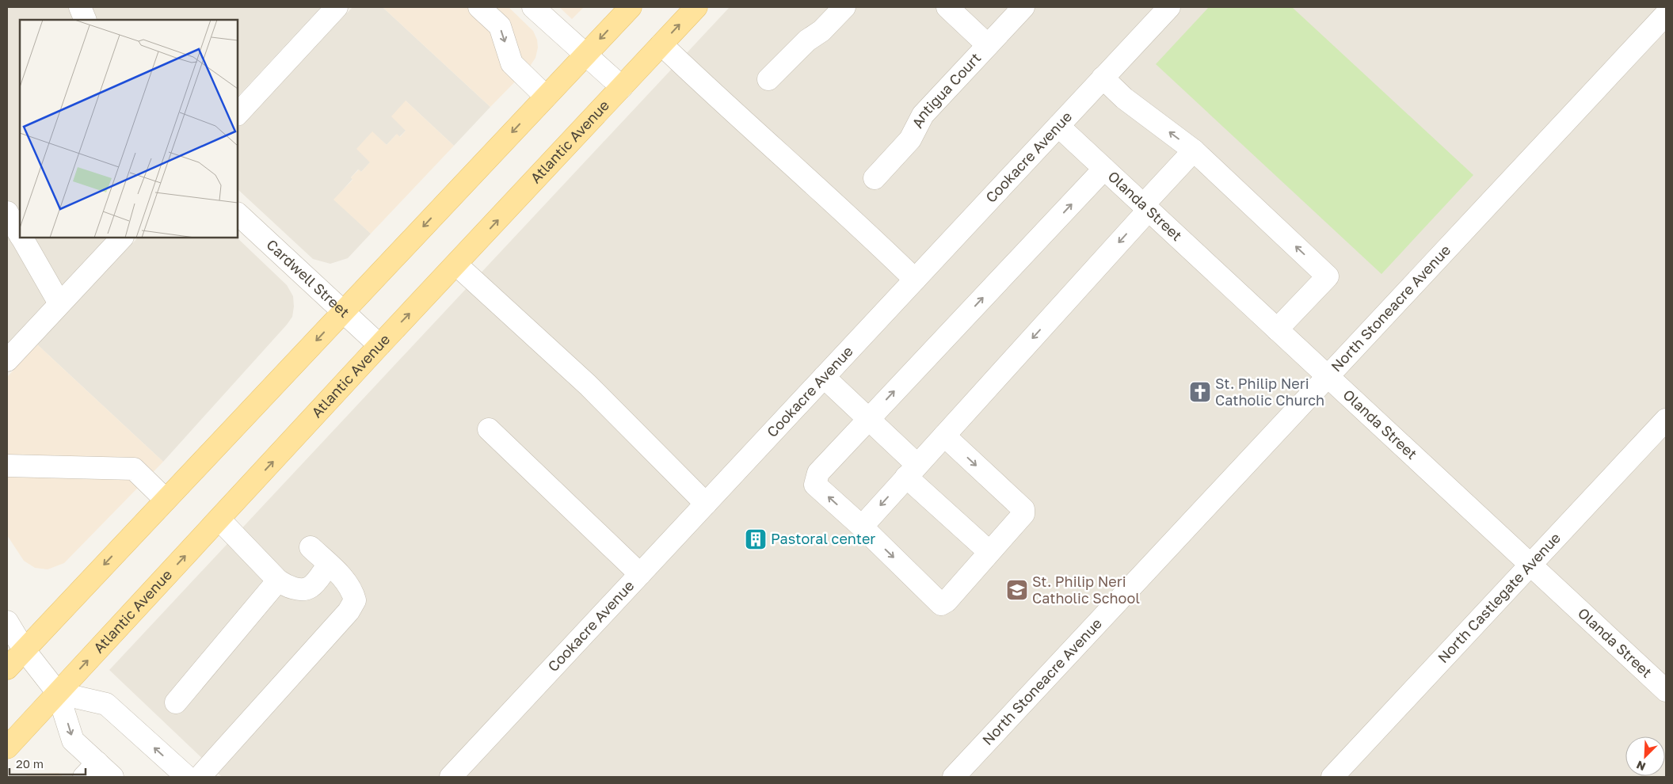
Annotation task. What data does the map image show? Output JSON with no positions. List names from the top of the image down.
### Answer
{
  "streets": {
    "main road": ["Atlantic Avenue"],
    "street": [
      "Antigua Court",
      "Cookacre Avenue",
      "Olanda Street",
      "Cardwell Street",
      "North Stoneacre Avenue",
      "North Castlegate Avenue"
    ]
  },
  "crossings": [
    ["Atlantic Avenue", "Cardwell Street"],
    ["Cookacre Avenue", "Olanda Street"],
    ["Olanda Street", "North Stoneacre Avenue"],
    ["Olanda Street", "North Castlegate Avenue"]
  ],
  "places": {
    "church": ["St. Philip Neri Catholic Church"],
    "building": ["Pastoral center"],
    "school or university": ["St. Philip Neri Catholic School"]
  },
  "scale_bar": "20 m",
  "north": "bottom left"
}
